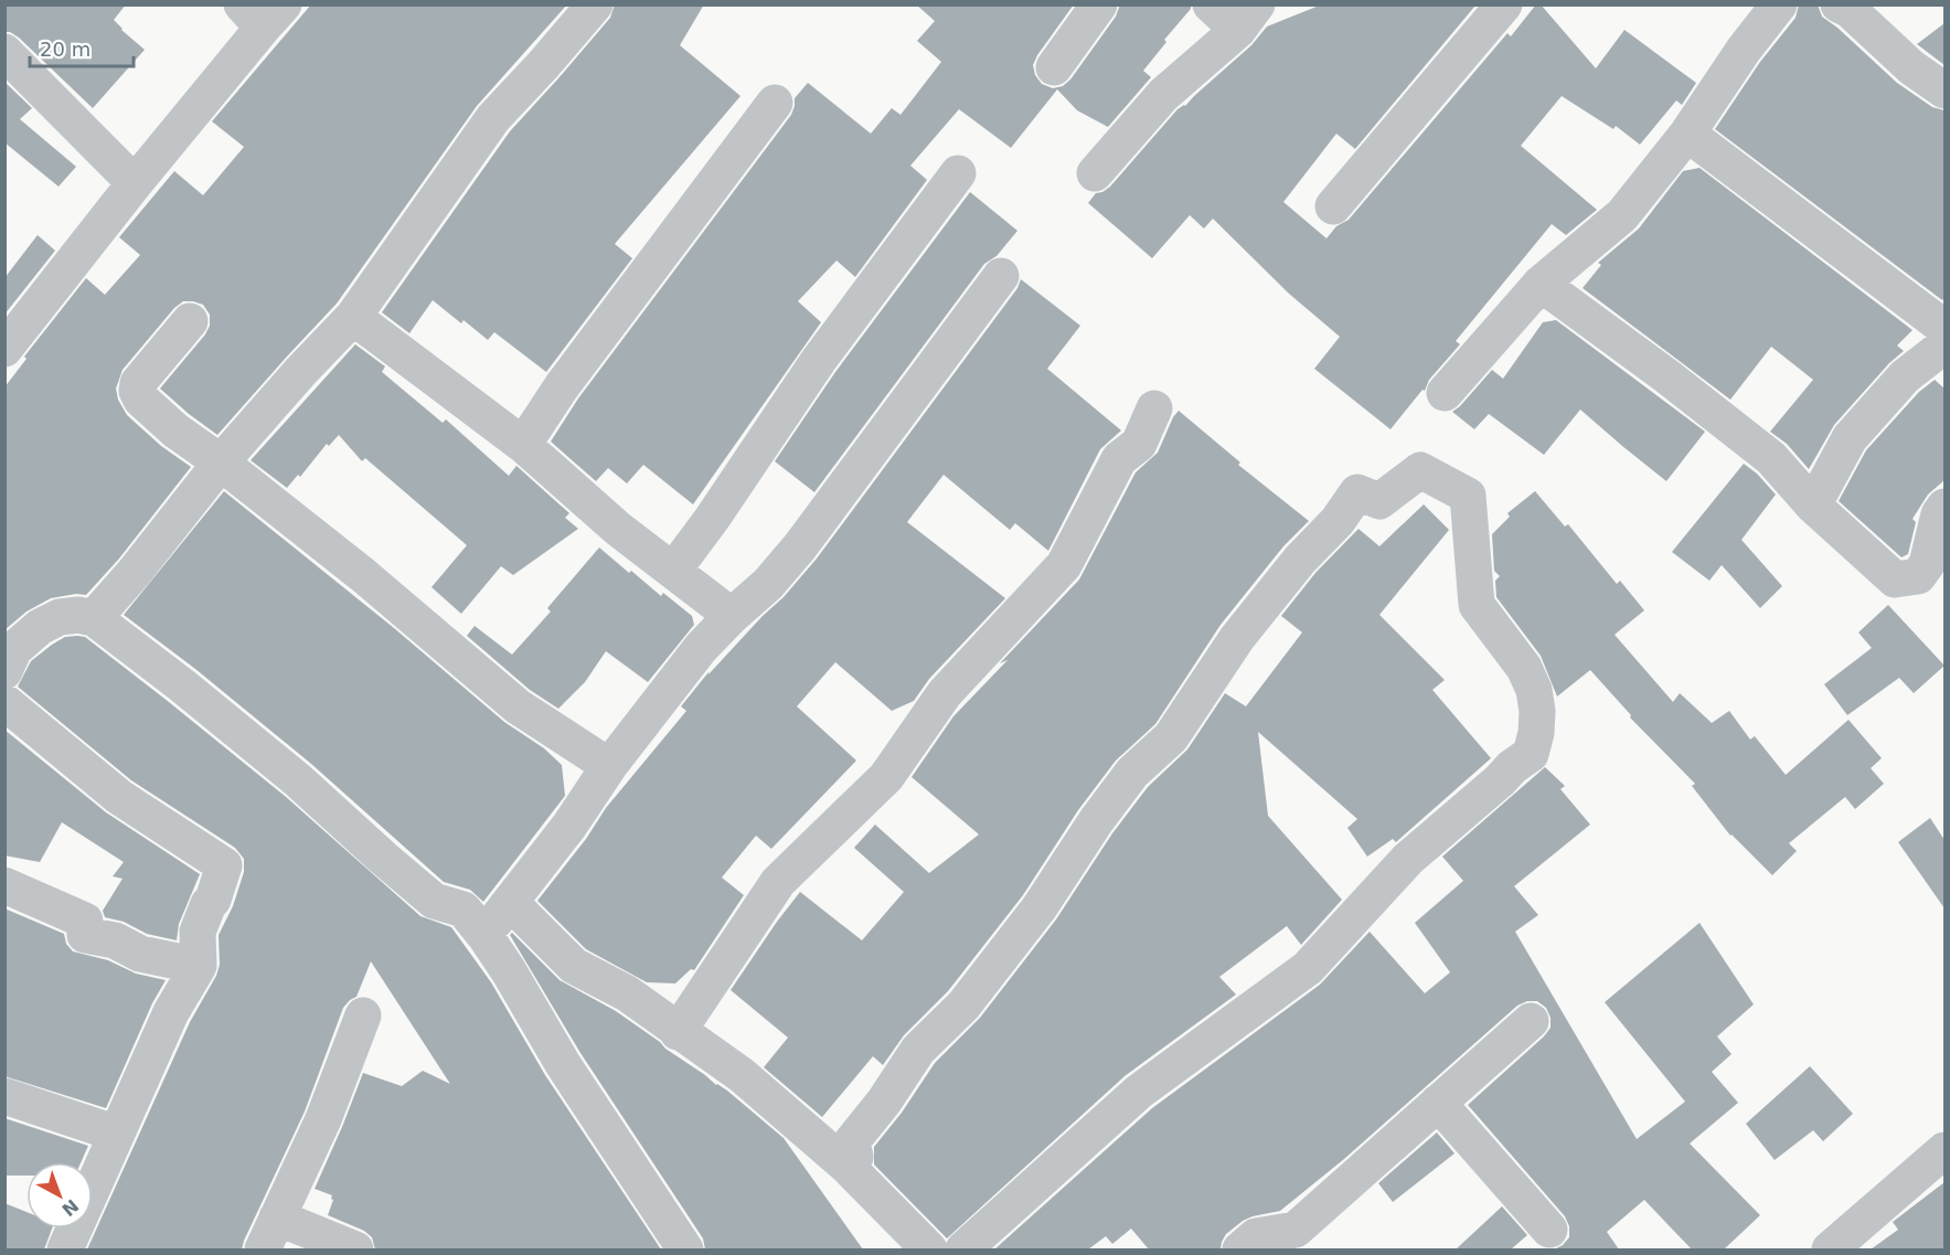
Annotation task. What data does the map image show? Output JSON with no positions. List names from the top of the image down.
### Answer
{
  "scale_bar": "20 m",
  "north": "bottom right"
}
